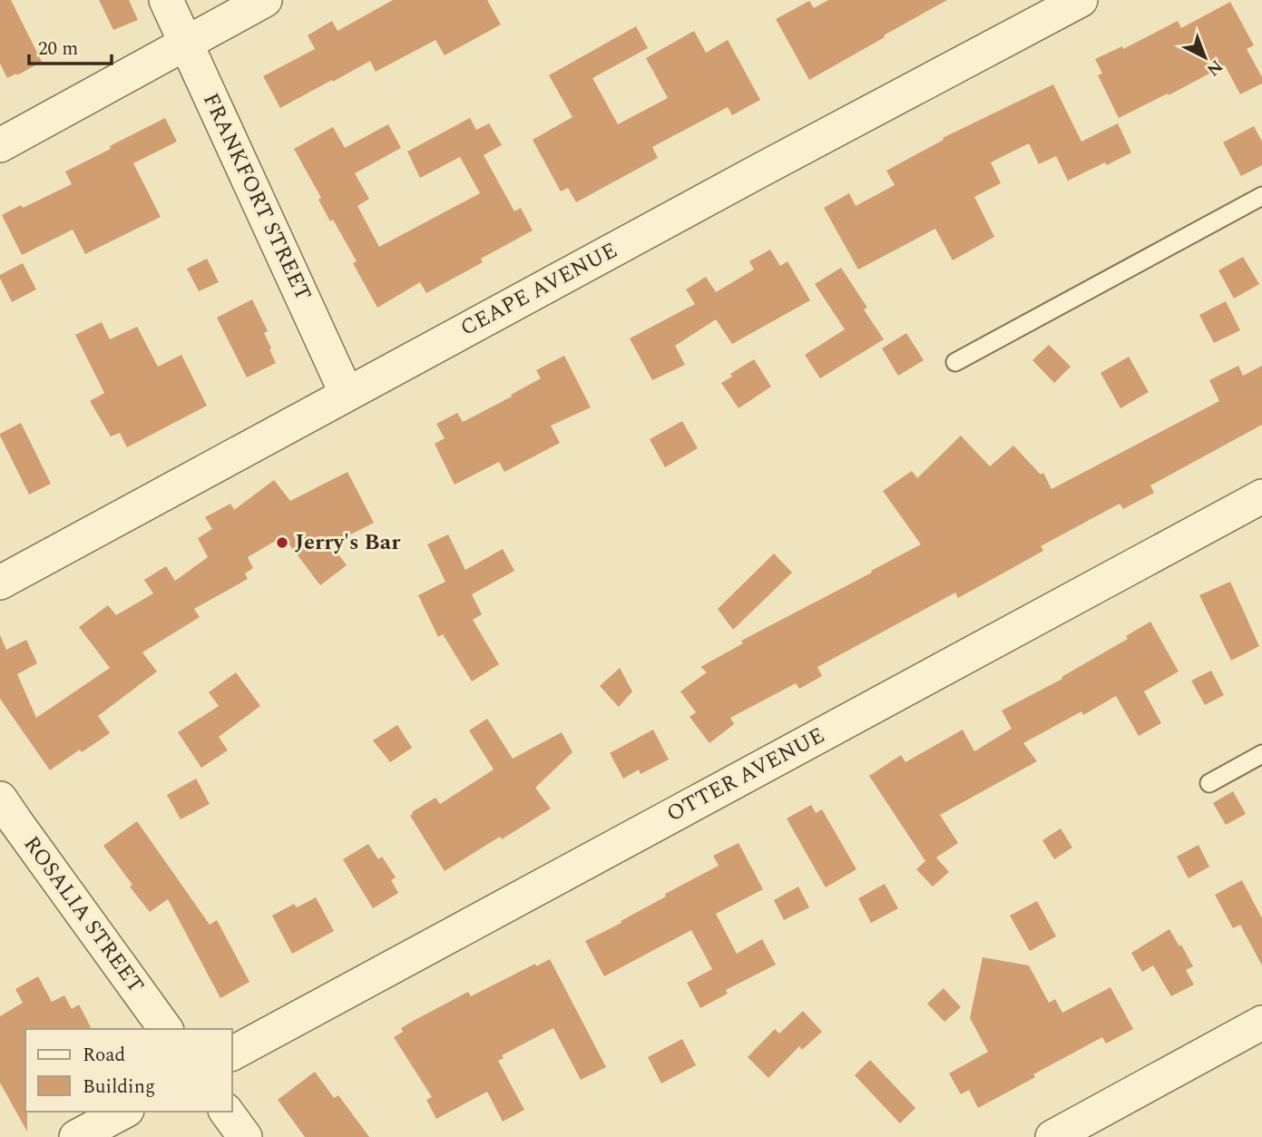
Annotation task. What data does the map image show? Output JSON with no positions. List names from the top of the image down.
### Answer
{
  "streets": {
    "street": [
      "FRANKFORT STREET",
      "CEAPE AVENUE",
      "OTTER AVENUE",
      "ROSALIA STREET"
    ]
  },
  "crossings": [
    ["FRANKFORT STREET", "CEAPE AVENUE"]
  ],
  "places": ["Jerry's Bar"],
  "legend": ["Road", "Building"],
  "scale_bar": "20 m",
  "north": "bottom right"
}
